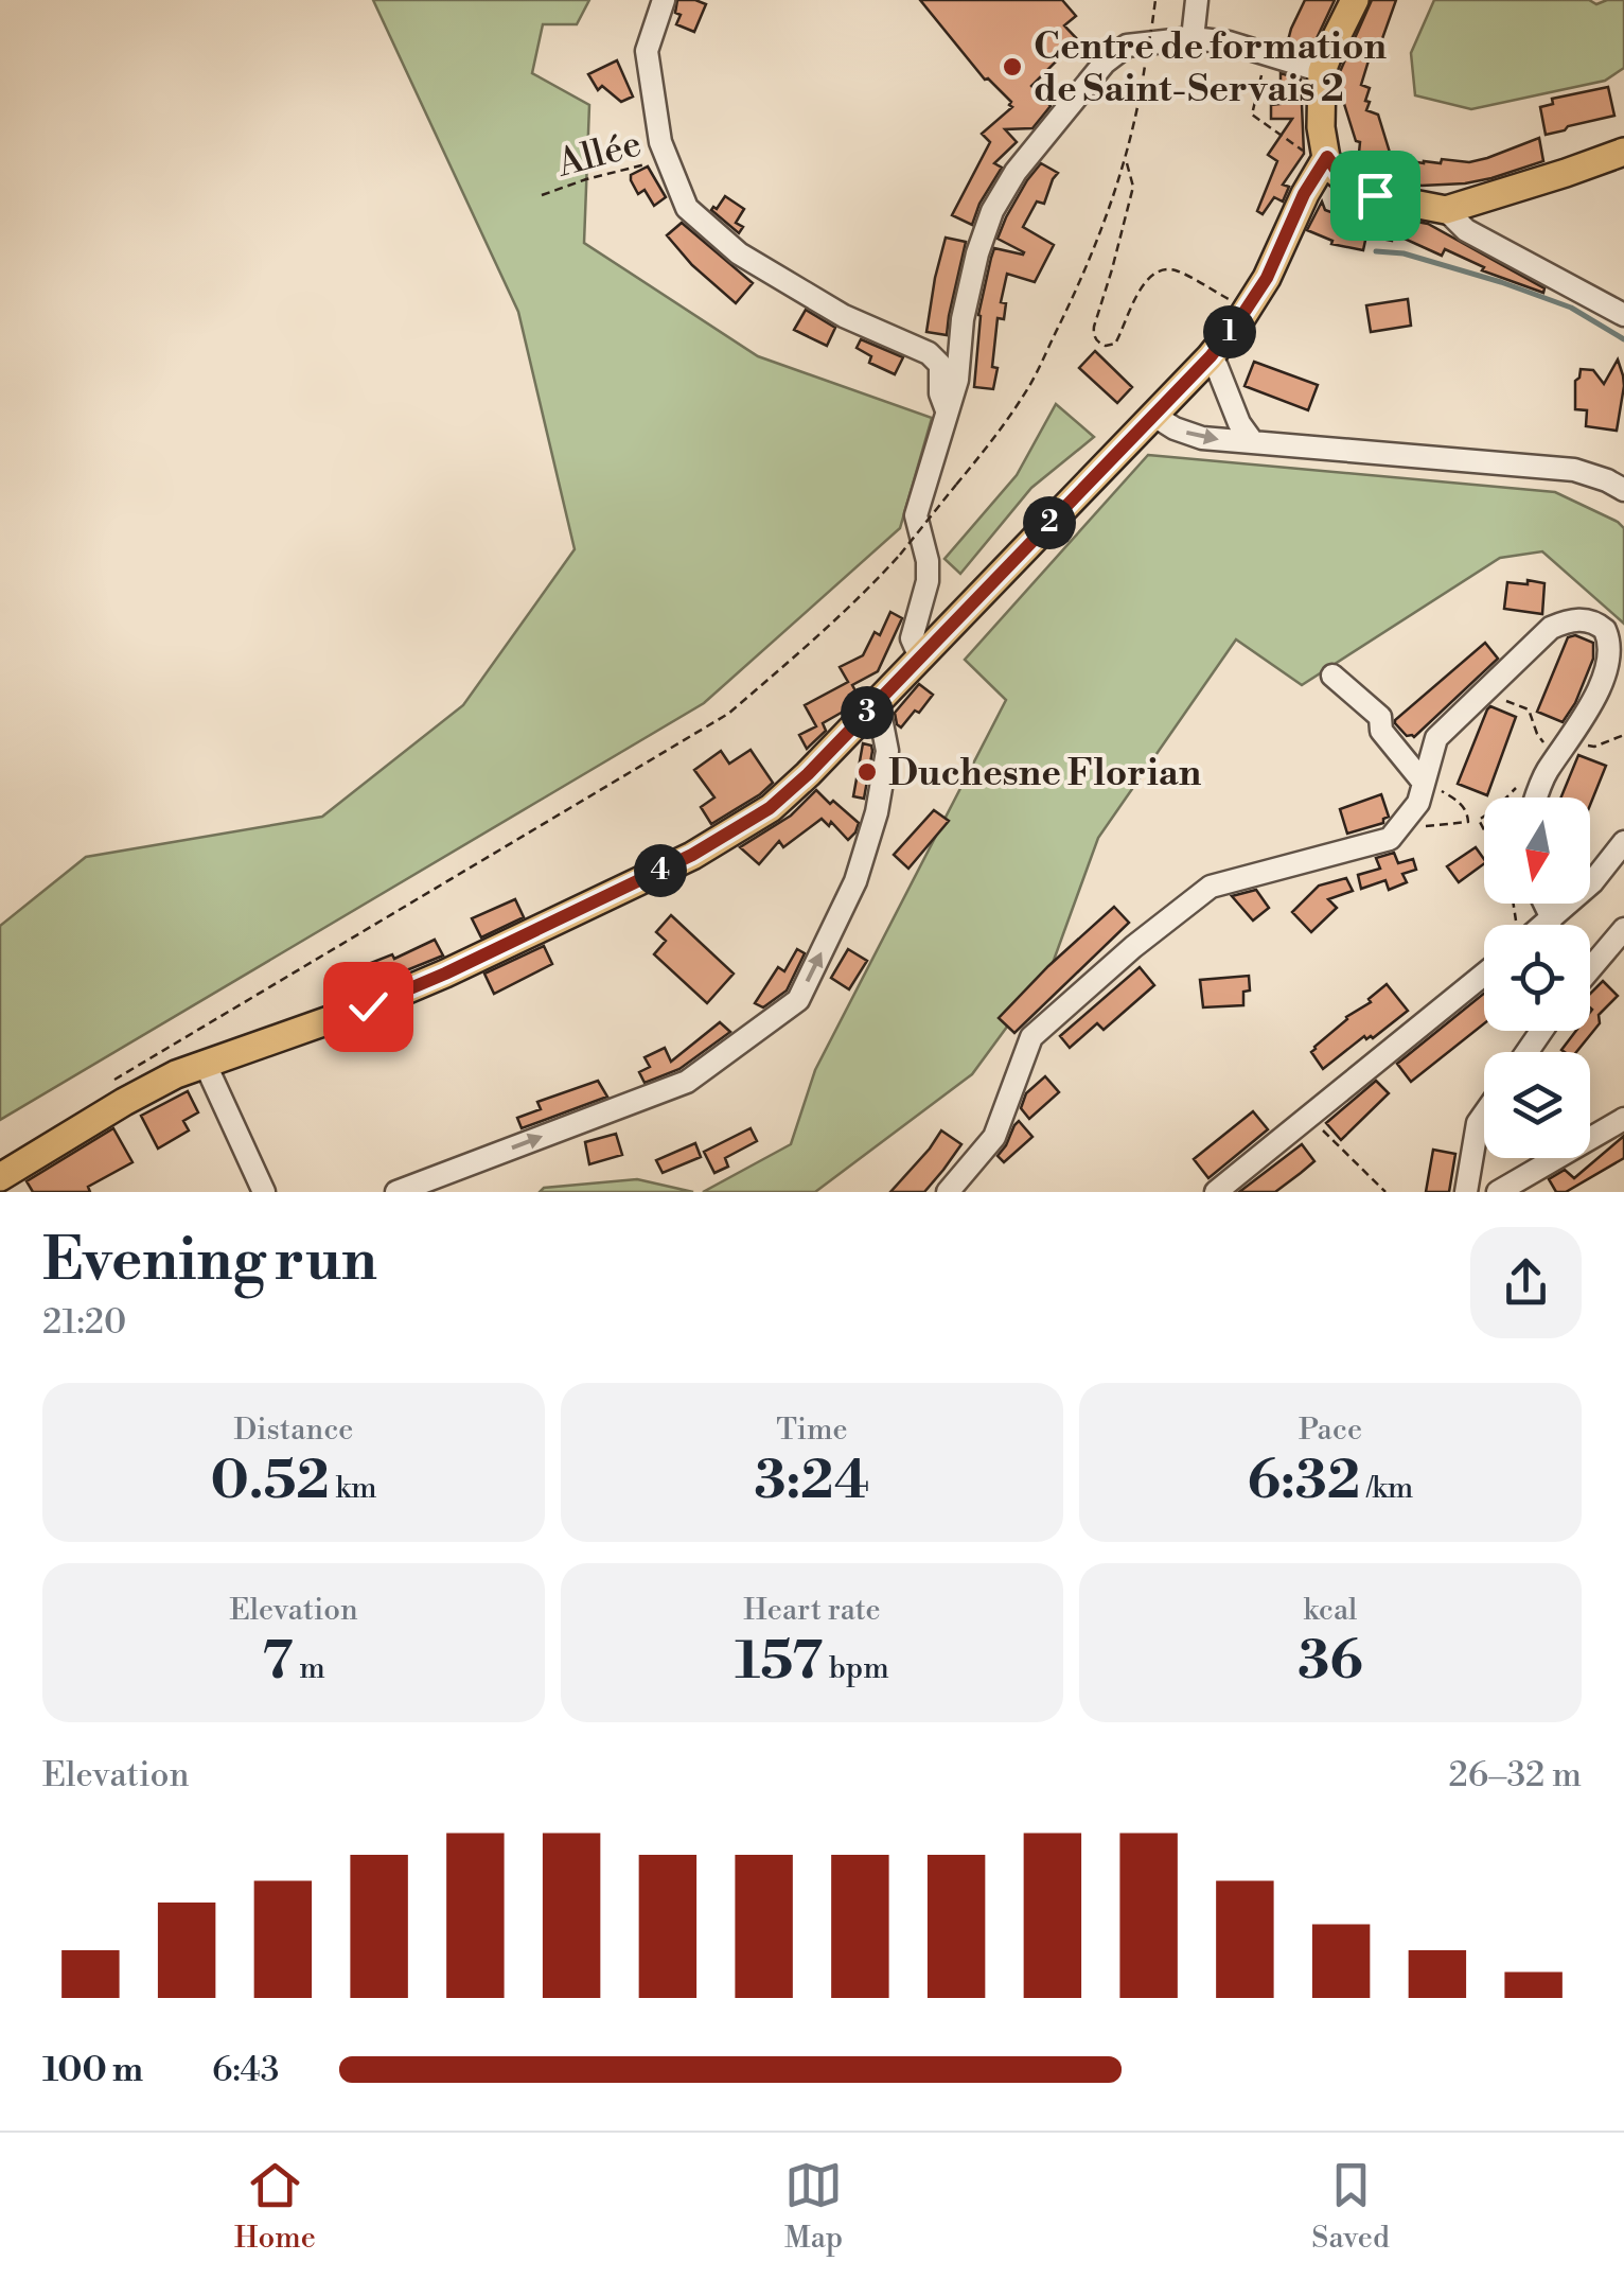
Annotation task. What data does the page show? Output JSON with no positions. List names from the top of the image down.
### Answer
{
  "streets": {
    "path": ["Allée"]
  },
  "places": ["Centre de formation de Saint-Servais 2", "Duchesne Florian"],
  "north": "bottom",
  "page": {
    "pins": [
      "1",
      "2",
      "3",
      "4"
    ],
    "heading": ["Evening run", "21:20"],
    "stats": [
      ["Distance", "0.52 km"],
      ["Time", "3:24"],
      ["Pace", "6:32 /km"],
      ["Elevation", "7 m"],
      ["Heart rate", "157 bpm"],
      ["kcal", "36"]
    ],
    "chart": ["Elevation", "26–32 m"],
    "list": [
      {
        "name": "100 m",
        "note": "6:43"
      }
    ],
    "tabs": ["Home", "Map", "Saved"]
  }
}
